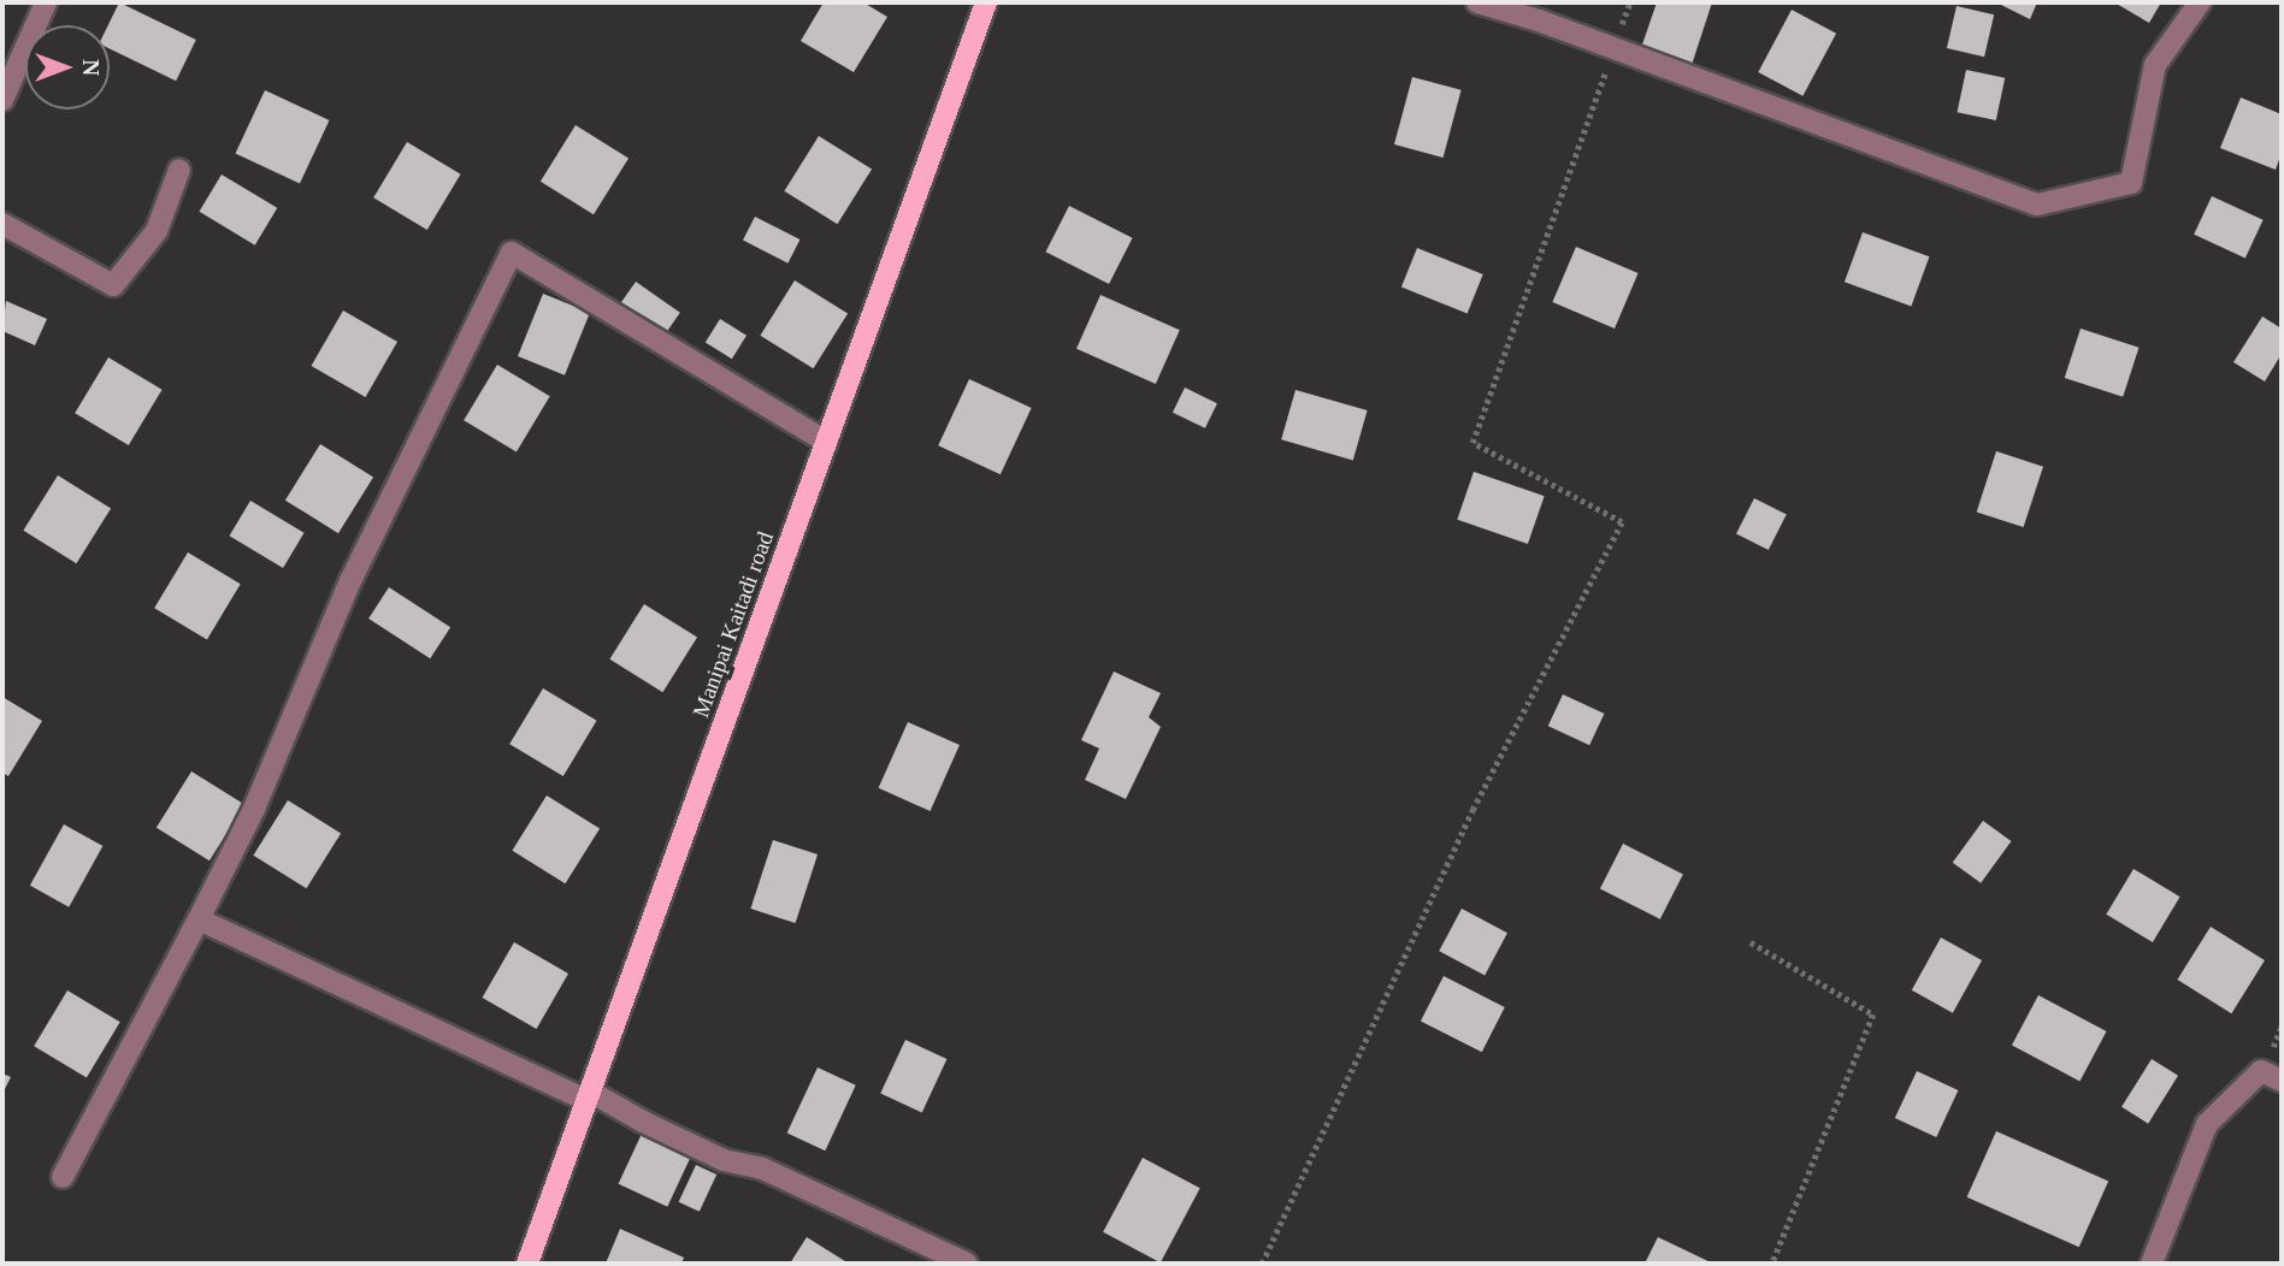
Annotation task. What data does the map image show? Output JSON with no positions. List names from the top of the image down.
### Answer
{
  "streets": {
    "main road": ["Manipai Kaitadi road"]
  },
  "north": "right"
}
